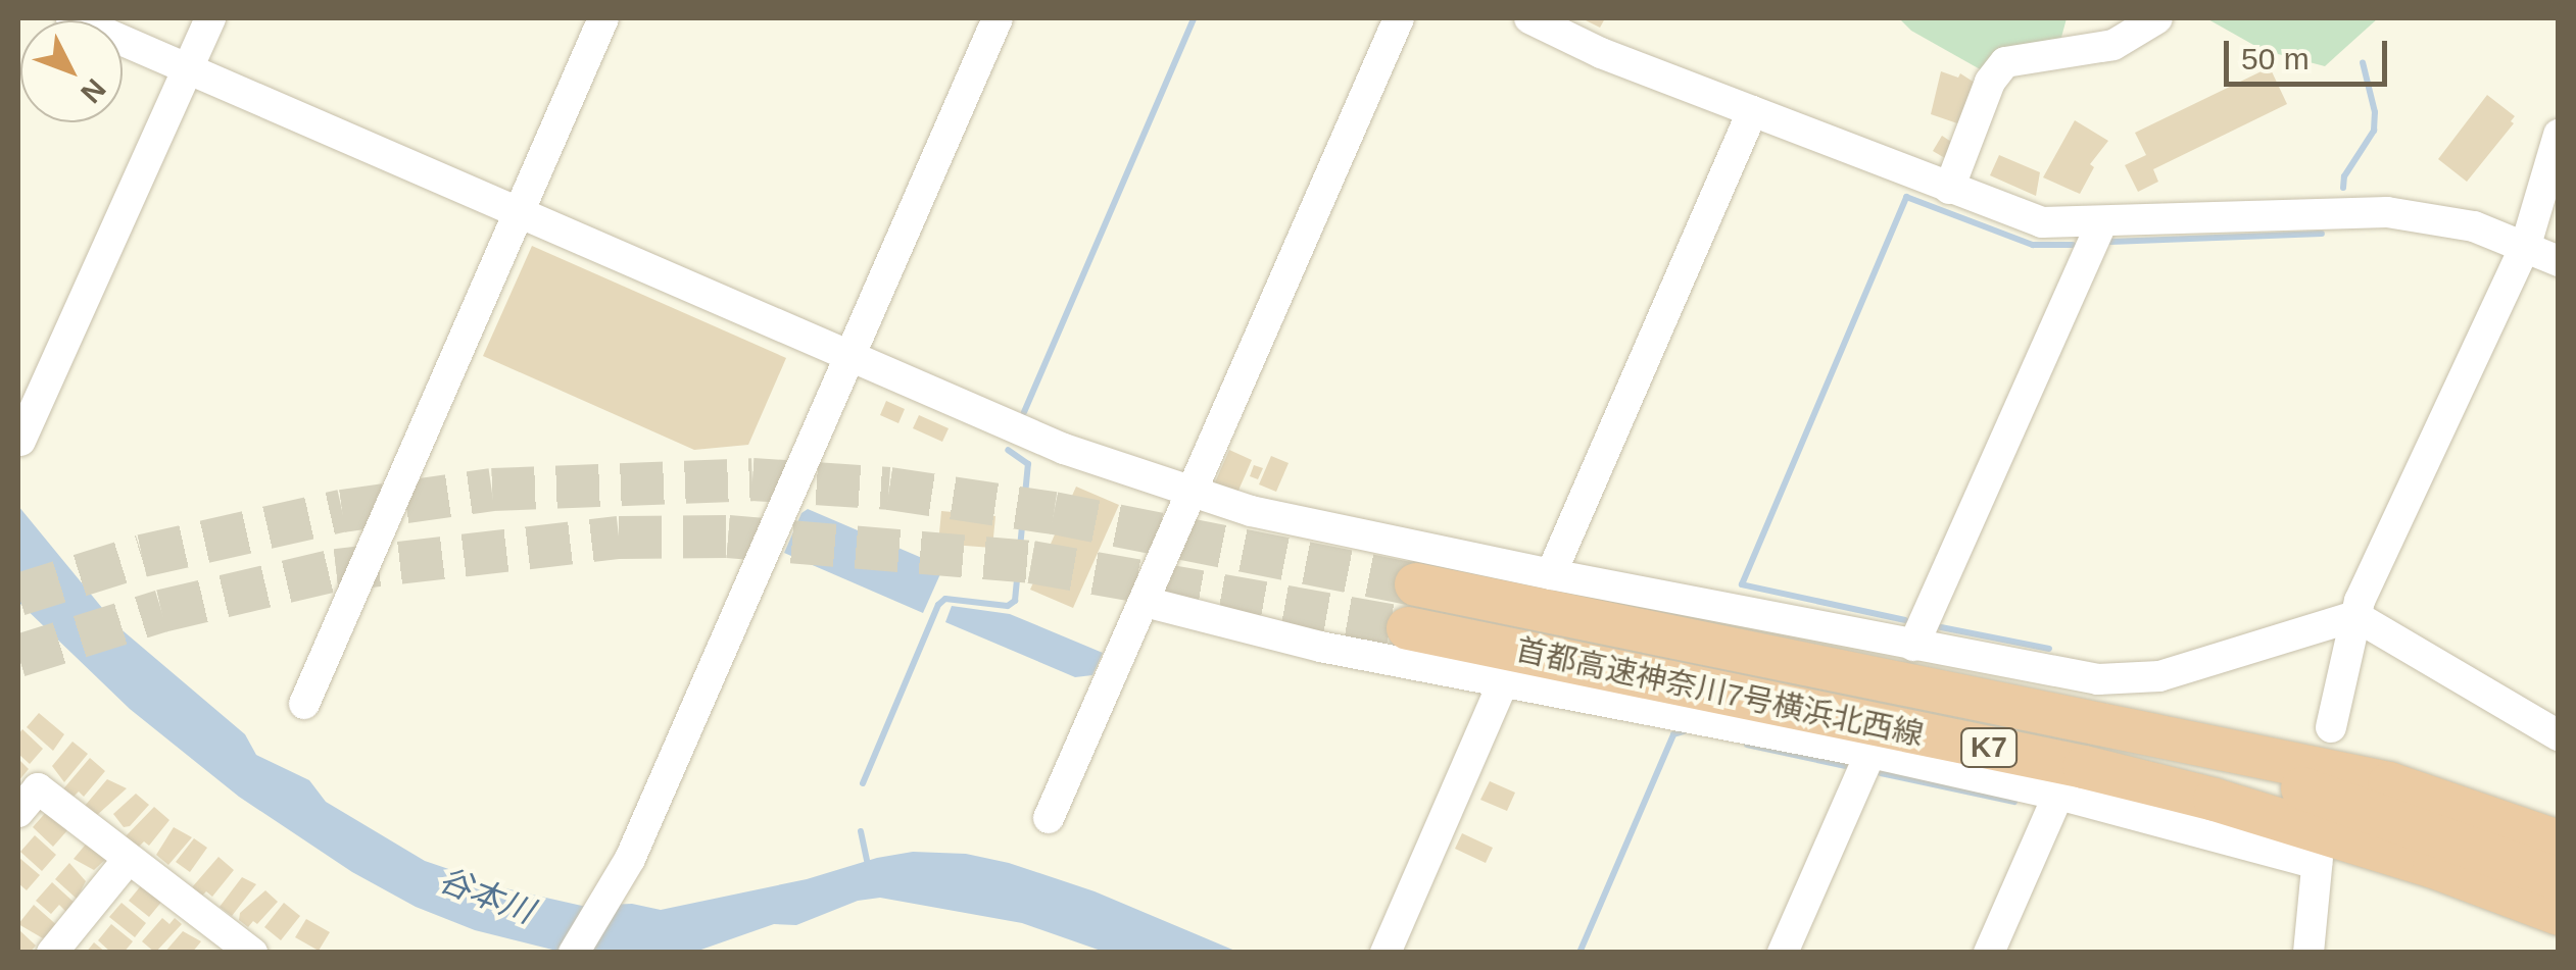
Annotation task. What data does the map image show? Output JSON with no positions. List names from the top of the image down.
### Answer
{
  "streets": {
    "highway": ["首都高速神奈川7号横浜北西線", "K7"]
  },
  "crossings": [
    ["首都高速神奈川7号横浜北西線", "K7"]
  ],
  "water": ["谷本川"],
  "scale_bar": "50 m",
  "north": "bottom right"
}
